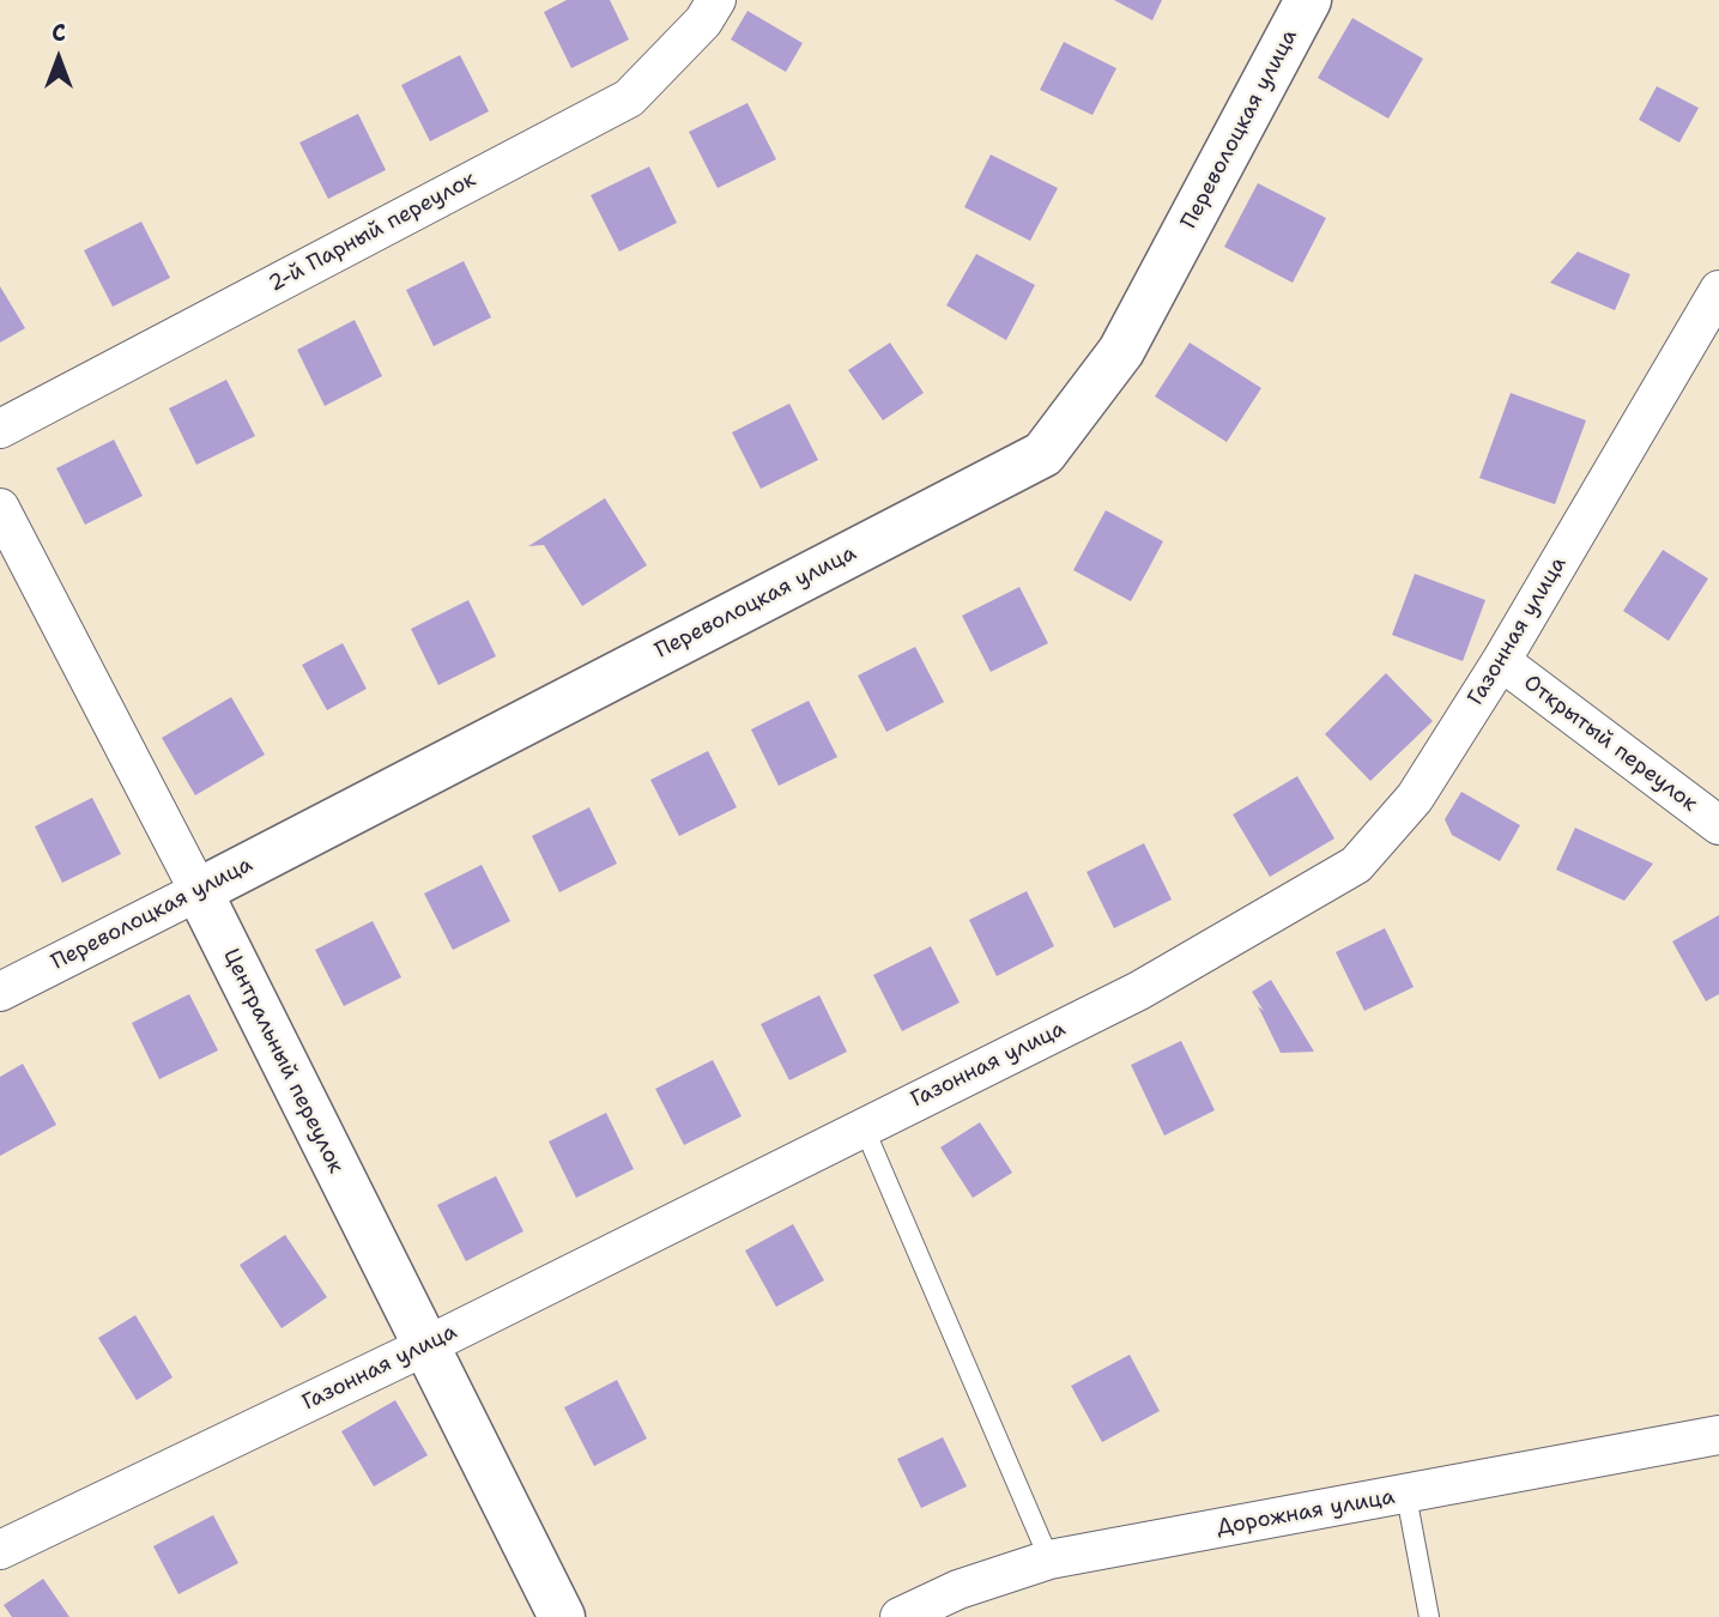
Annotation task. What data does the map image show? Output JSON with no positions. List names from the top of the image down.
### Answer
{
  "streets": {
    "street": [
      "Переволоцкая улица",
      "2-й Парный переулок",
      "Газонная улица",
      "Открытый переулок",
      "Центральный переулок",
      "Дорожная улица"
    ]
  },
  "crossings": [
    ["Переволоцкая улица", "Центральный переулок"],
    ["Газонная улица", "Открытый переулок"],
    ["Газонная улица", "Центральный переулок"]
  ],
  "north": "top"
}
